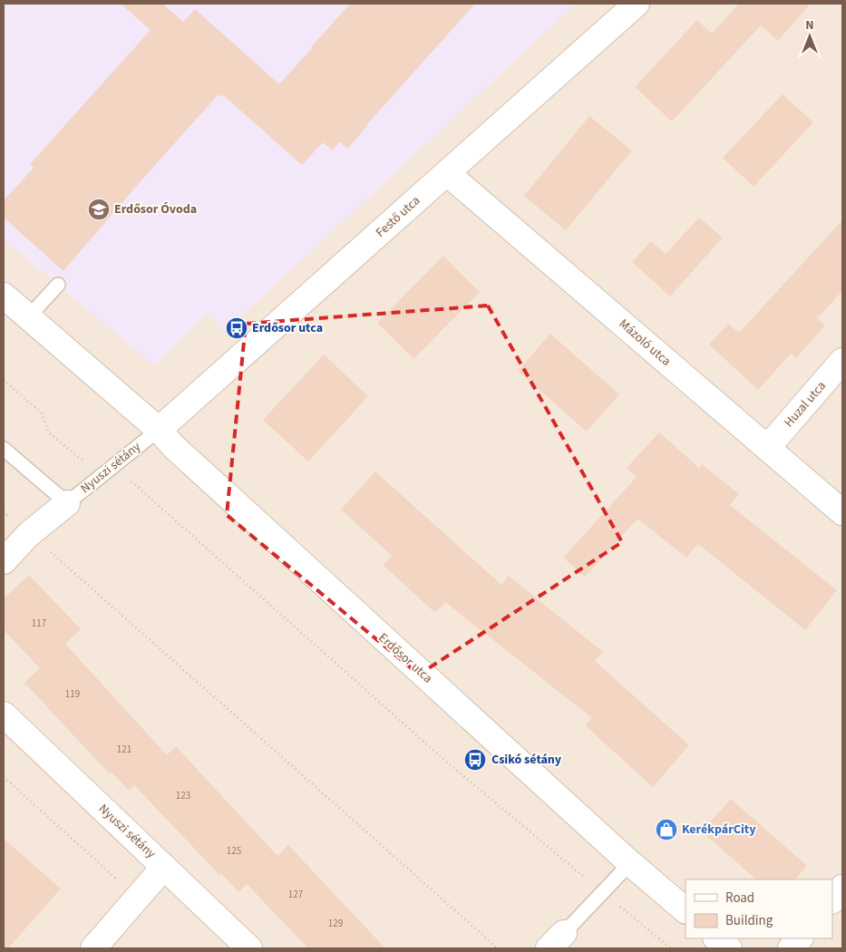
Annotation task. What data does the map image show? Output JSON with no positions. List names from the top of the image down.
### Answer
{
  "streets": {
    "street": [
      "Festő utca",
      "Mázoló utca",
      "Huzal utca",
      "Nyuszi sétány",
      "Erdősor utca"
    ]
  },
  "crossings": [
    ["Festő utca", "Mázoló utca"],
    ["Festő utca", "Nyuszi sétány"],
    ["Festő utca", "Erdősor utca"],
    ["Mázoló utca", "Huzal utca"],
    ["Nyuszi sétány", "Erdősor utca"]
  ],
  "places": {
    "school or university": ["Erdősor Óvoda"],
    "bus stop": ["Erdősor utca", "Csikó sétány"],
    "shop": ["KerékpárCity"]
  },
  "house_numbers": [
    "117",
    "119",
    "121",
    "123",
    "125",
    "127",
    "129"
  ],
  "legend": ["Road", "Building"],
  "north": "top"
}
